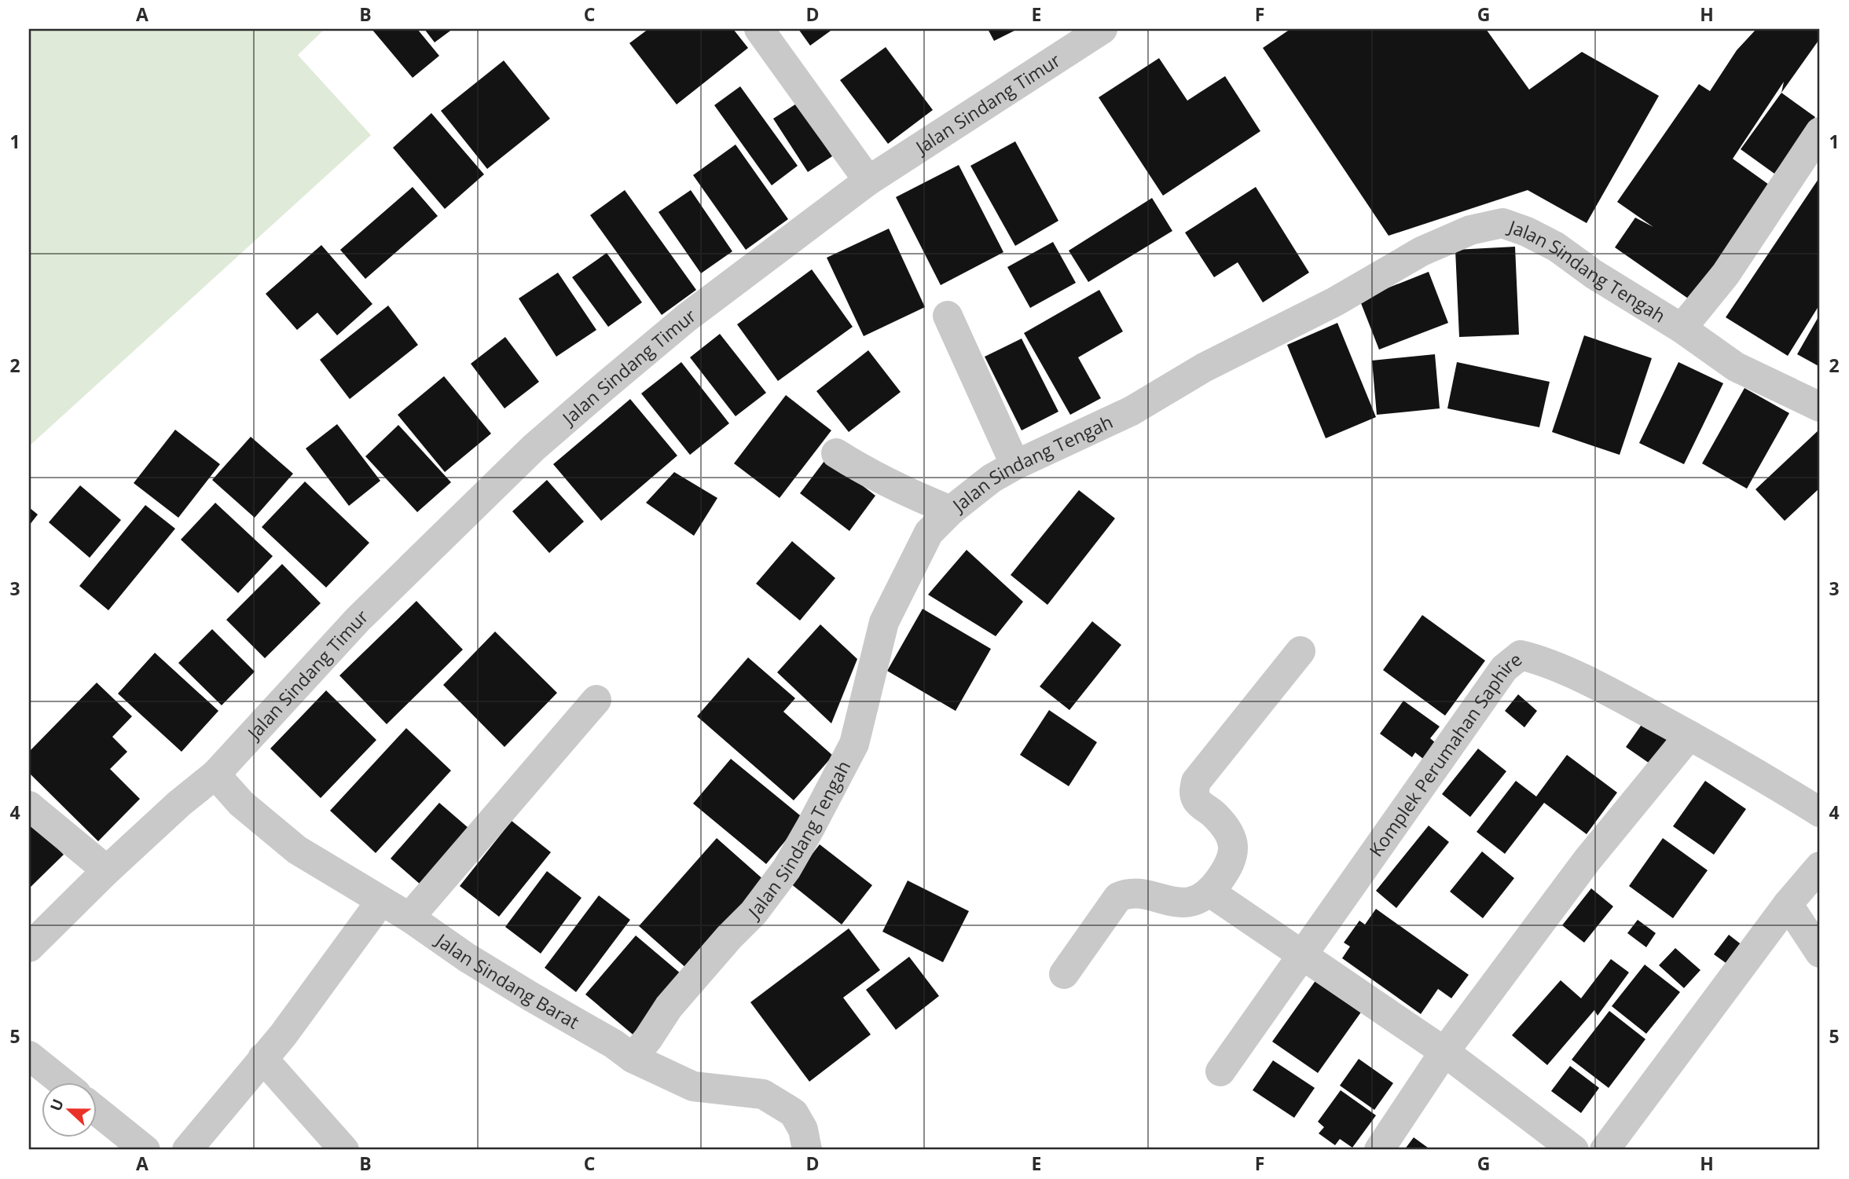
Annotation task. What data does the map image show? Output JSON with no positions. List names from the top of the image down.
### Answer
{
  "streets": {
    "street": [
      "Jalan Sindang Timur",
      "Jalan Sindang Tengah",
      "Komplek Perumahan Saphire",
      "Jalan Sindang Barat"
    ]
  },
  "crossings": [
    ["Jalan Sindang Timur", "Jalan Sindang Barat"],
    ["Jalan Sindang Tengah", "Jalan Sindang Barat"]
  ],
  "north": "left",
  "grid": {
    "columns": [
      "A",
      "B",
      "C",
      "D",
      "E",
      "F",
      "G",
      "H"
    ],
    "rows": [
      "1",
      "2",
      "3",
      "4",
      "5"
    ]
  }
}
